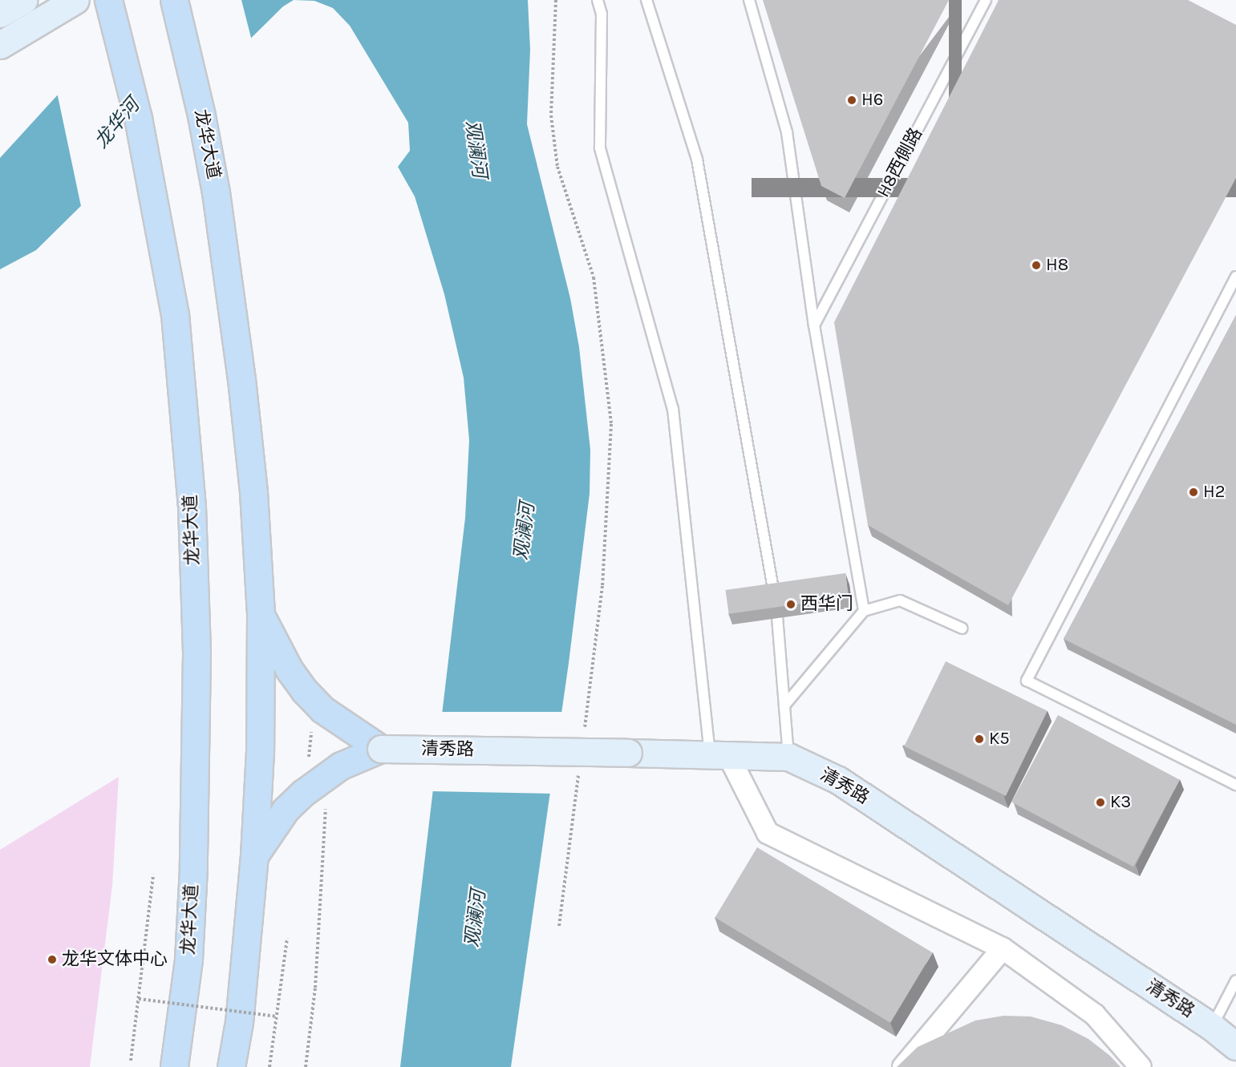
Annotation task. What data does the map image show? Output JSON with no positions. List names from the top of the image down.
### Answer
{
  "streets": {
    "main road": ["龙华大道"],
    "street": ["清秀路"],
    "lane": ["H8西側路"]
  },
  "water": ["龙华河", "观澜河"],
  "places": [
    "H6",
    "H8",
    "H2",
    "西华门",
    "K5",
    "K3",
    "龙华文体中心"
  ]
}
